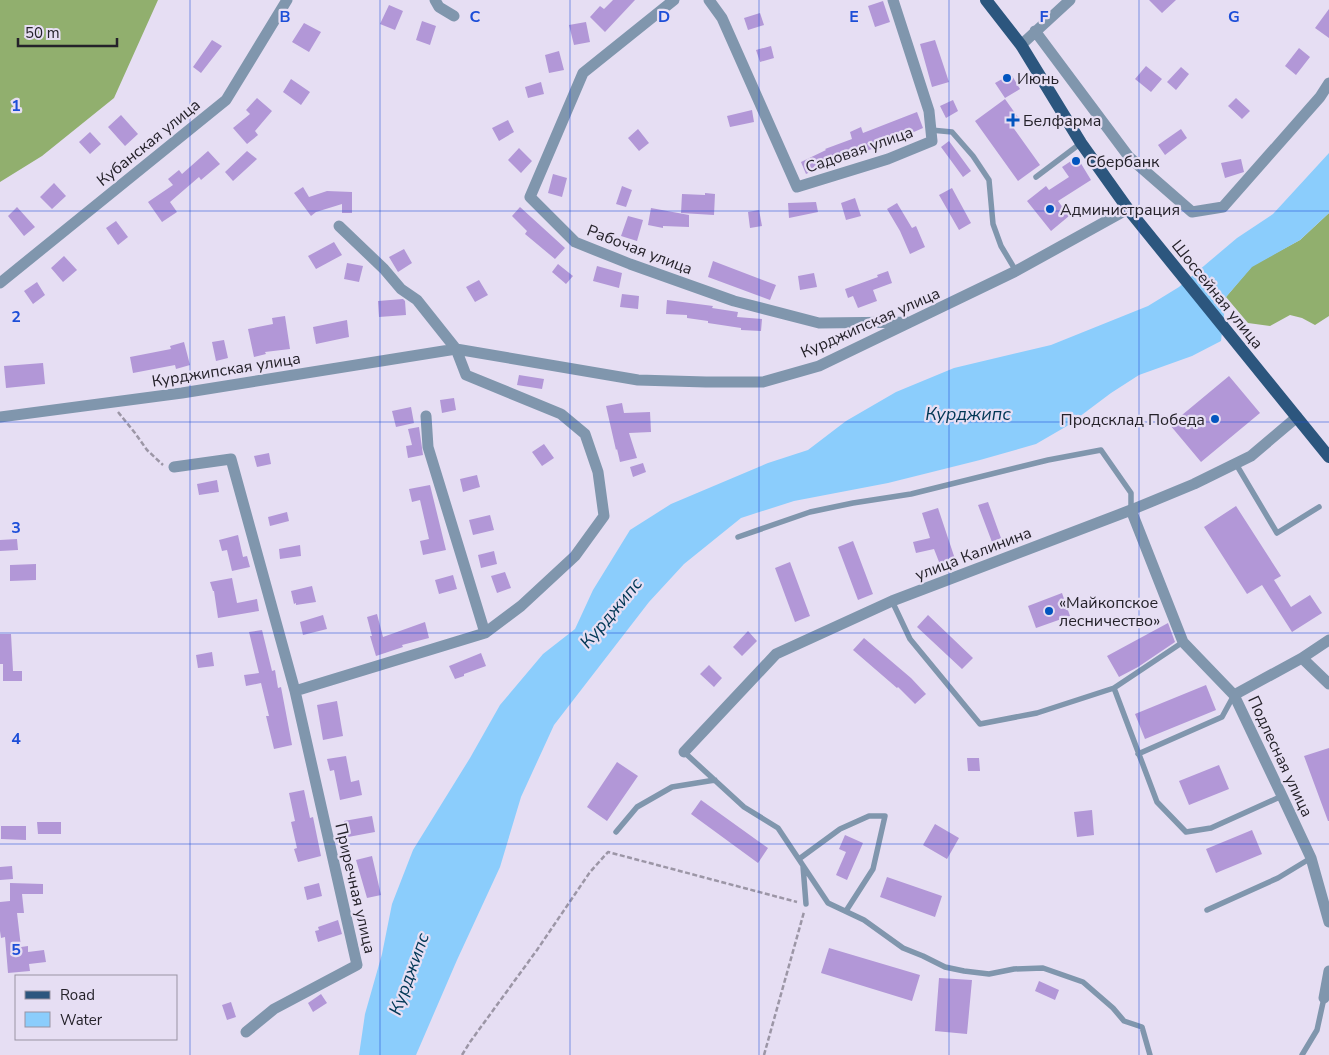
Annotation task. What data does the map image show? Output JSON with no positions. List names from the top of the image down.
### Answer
{
  "streets": {
    "main road": ["Шоссейная улица"],
    "street": [
      "Кубанская улица",
      "Садовая улица",
      "Рабочая улица",
      "Курджипская улица",
      "улица Калинина",
      "Подлесная улица",
      "Приречная улица"
    ]
  },
  "crossings": [
    ["Рабочая улица", "Курджипская улица"],
    ["Шоссейная улица", "Курджипская улица"],
    ["Шоссейная улица", "улица Калинина"],
    ["улица Калинина", "Подлесная улица"]
  ],
  "water": ["Курджипс"],
  "places": {
    "other": [
      "Июнь",
      "Сбербанк",
      "Администрация",
      "Продсклад Победа",
      "«Майкопское лесничество»"
    ],
    "health": ["Белфарма"]
  },
  "legend": ["Road", "Water"],
  "scale_bar": "50 m",
  "grid": {
    "columns": [
      "B",
      "C",
      "D",
      "E",
      "F",
      "G"
    ],
    "rows": [
      "1",
      "2",
      "3",
      "4",
      "5"
    ]
  }
}
